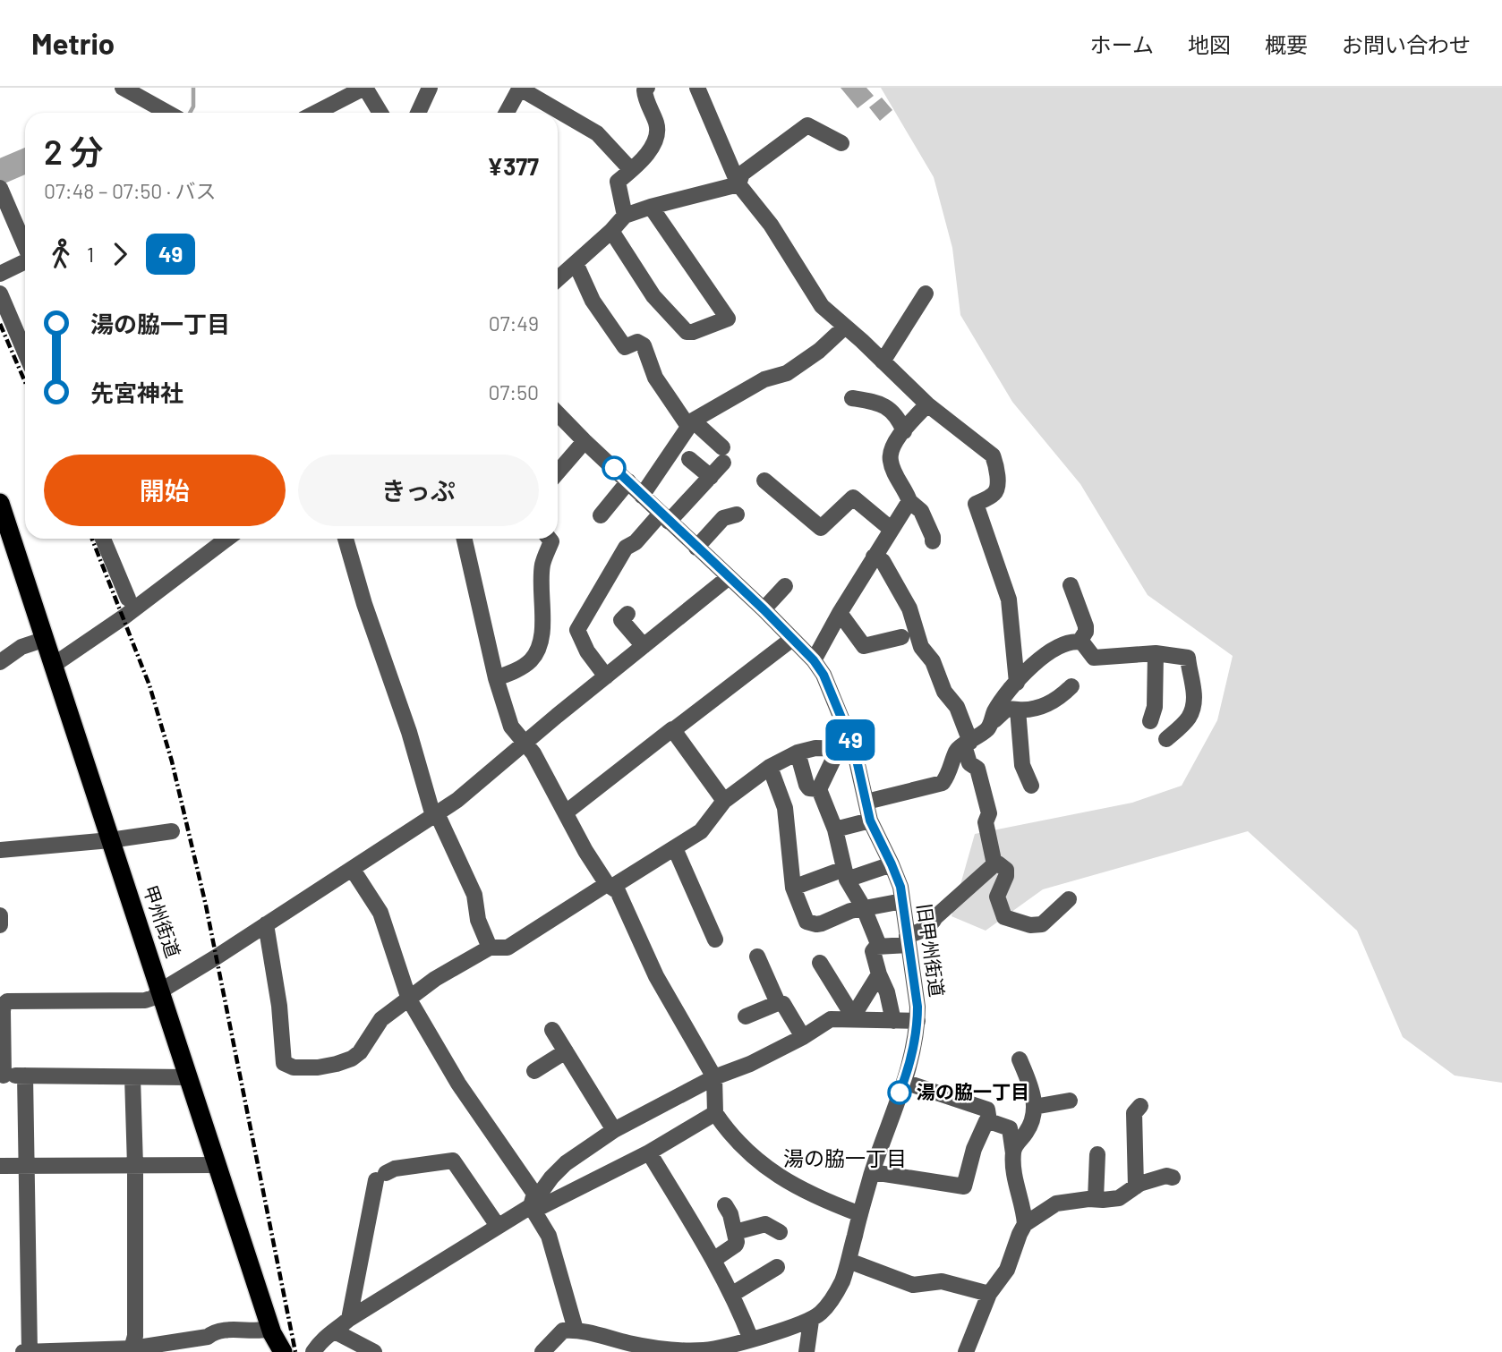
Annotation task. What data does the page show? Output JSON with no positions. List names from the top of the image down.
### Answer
{
  "streets": {
    "highway": ["甲州街道"],
    "street": ["旧甲州街道"]
  },
  "districts": ["湯の脇一丁目"],
  "places": ["湯の脇一丁目"],
  "lines": ["bus line 49"],
  "page": {
    "header": "Metrio",
    "nav": [
      "ホーム",
      "地図",
      "概要",
      "お問い合わせ"
    ],
    "on_map": "49",
    "heading": ["2 分", "07:48 – 07:50 · バス", "¥377"],
    "legs": ["1", "49"],
    "list": [
      {
        "name": "湯の脇一丁目",
        "value": "07:49"
      },
      {
        "name": "先宮神社",
        "value": "07:50"
      }
    ],
    "buttons": ["開始", "きっぷ"]
  }
}
